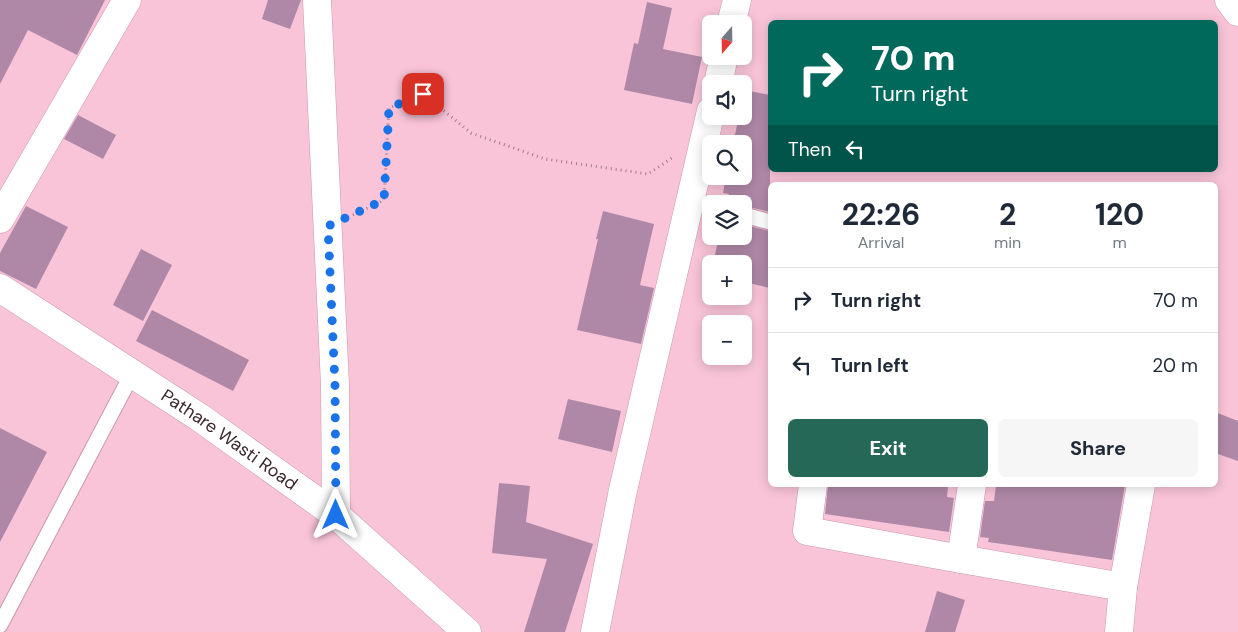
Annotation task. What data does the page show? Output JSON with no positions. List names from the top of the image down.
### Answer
{
  "streets": {
    "street": ["Pathare Wasti Road"]
  },
  "north": "bottom",
  "page": {
    "map_buttons": ["+", "−"],
    "turn": ["70 m", "Turn right"],
    "then": "Then",
    "eta": [
      "22:26",
      "Arrival",
      "2",
      "min",
      "120",
      "m"
    ],
    "list": [
      {
        "name": "Turn right",
        "value": "70 m"
      },
      {
        "name": "Turn left",
        "value": "20 m"
      }
    ],
    "buttons": ["Exit", "Share"]
  }
}
